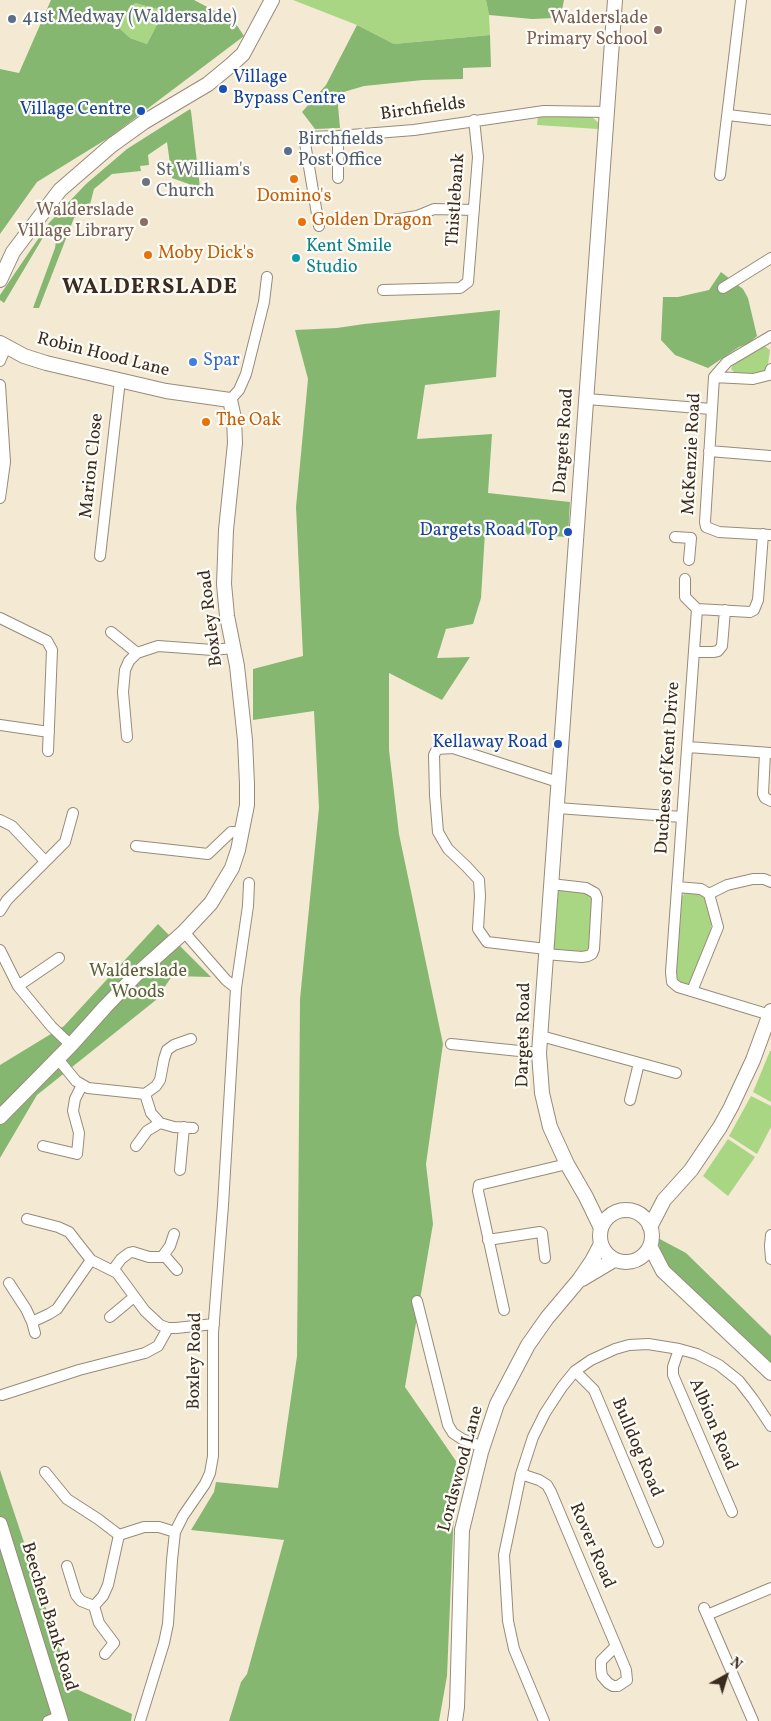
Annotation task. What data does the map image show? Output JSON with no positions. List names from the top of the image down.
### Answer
{
  "streets": {
    "street": [
      "Birchfields",
      "Thistlebank",
      "Robin Hood Lane",
      "Dargets Road",
      "McKenzie Road",
      "Marion Close",
      "Boxley Road",
      "Duchess of Kent Drive",
      "Albion Road",
      "Bulldog Road",
      "Lordswood Lane",
      "Rover Road",
      "Beechen Bank Road"
    ]
  },
  "crossings": [
    ["Birchfields", "Thistlebank"],
    ["Birchfields", "Dargets Road"],
    ["Robin Hood Lane", "Marion Close"],
    ["Robin Hood Lane", "Boxley Road"],
    ["Dargets Road", "Lordswood Lane"]
  ],
  "districts": ["WALDERSLADE"],
  "parks": ["Walderslade Woods"],
  "places": [
    "41st Medway (Waldersalde)",
    "Walderslade Primary School",
    "Village Bypass Centre",
    "Village Centre",
    "Birchfields Post Office",
    "Domino's",
    "St William's Church",
    "Walderslade Village Library",
    "Golden Dragon",
    "Moby Dick's",
    "Kent Smile Studio",
    "Spar",
    "The Oak",
    "Dargets Road Top",
    "Kellaway Road"
  ],
  "north": "top right"
}
